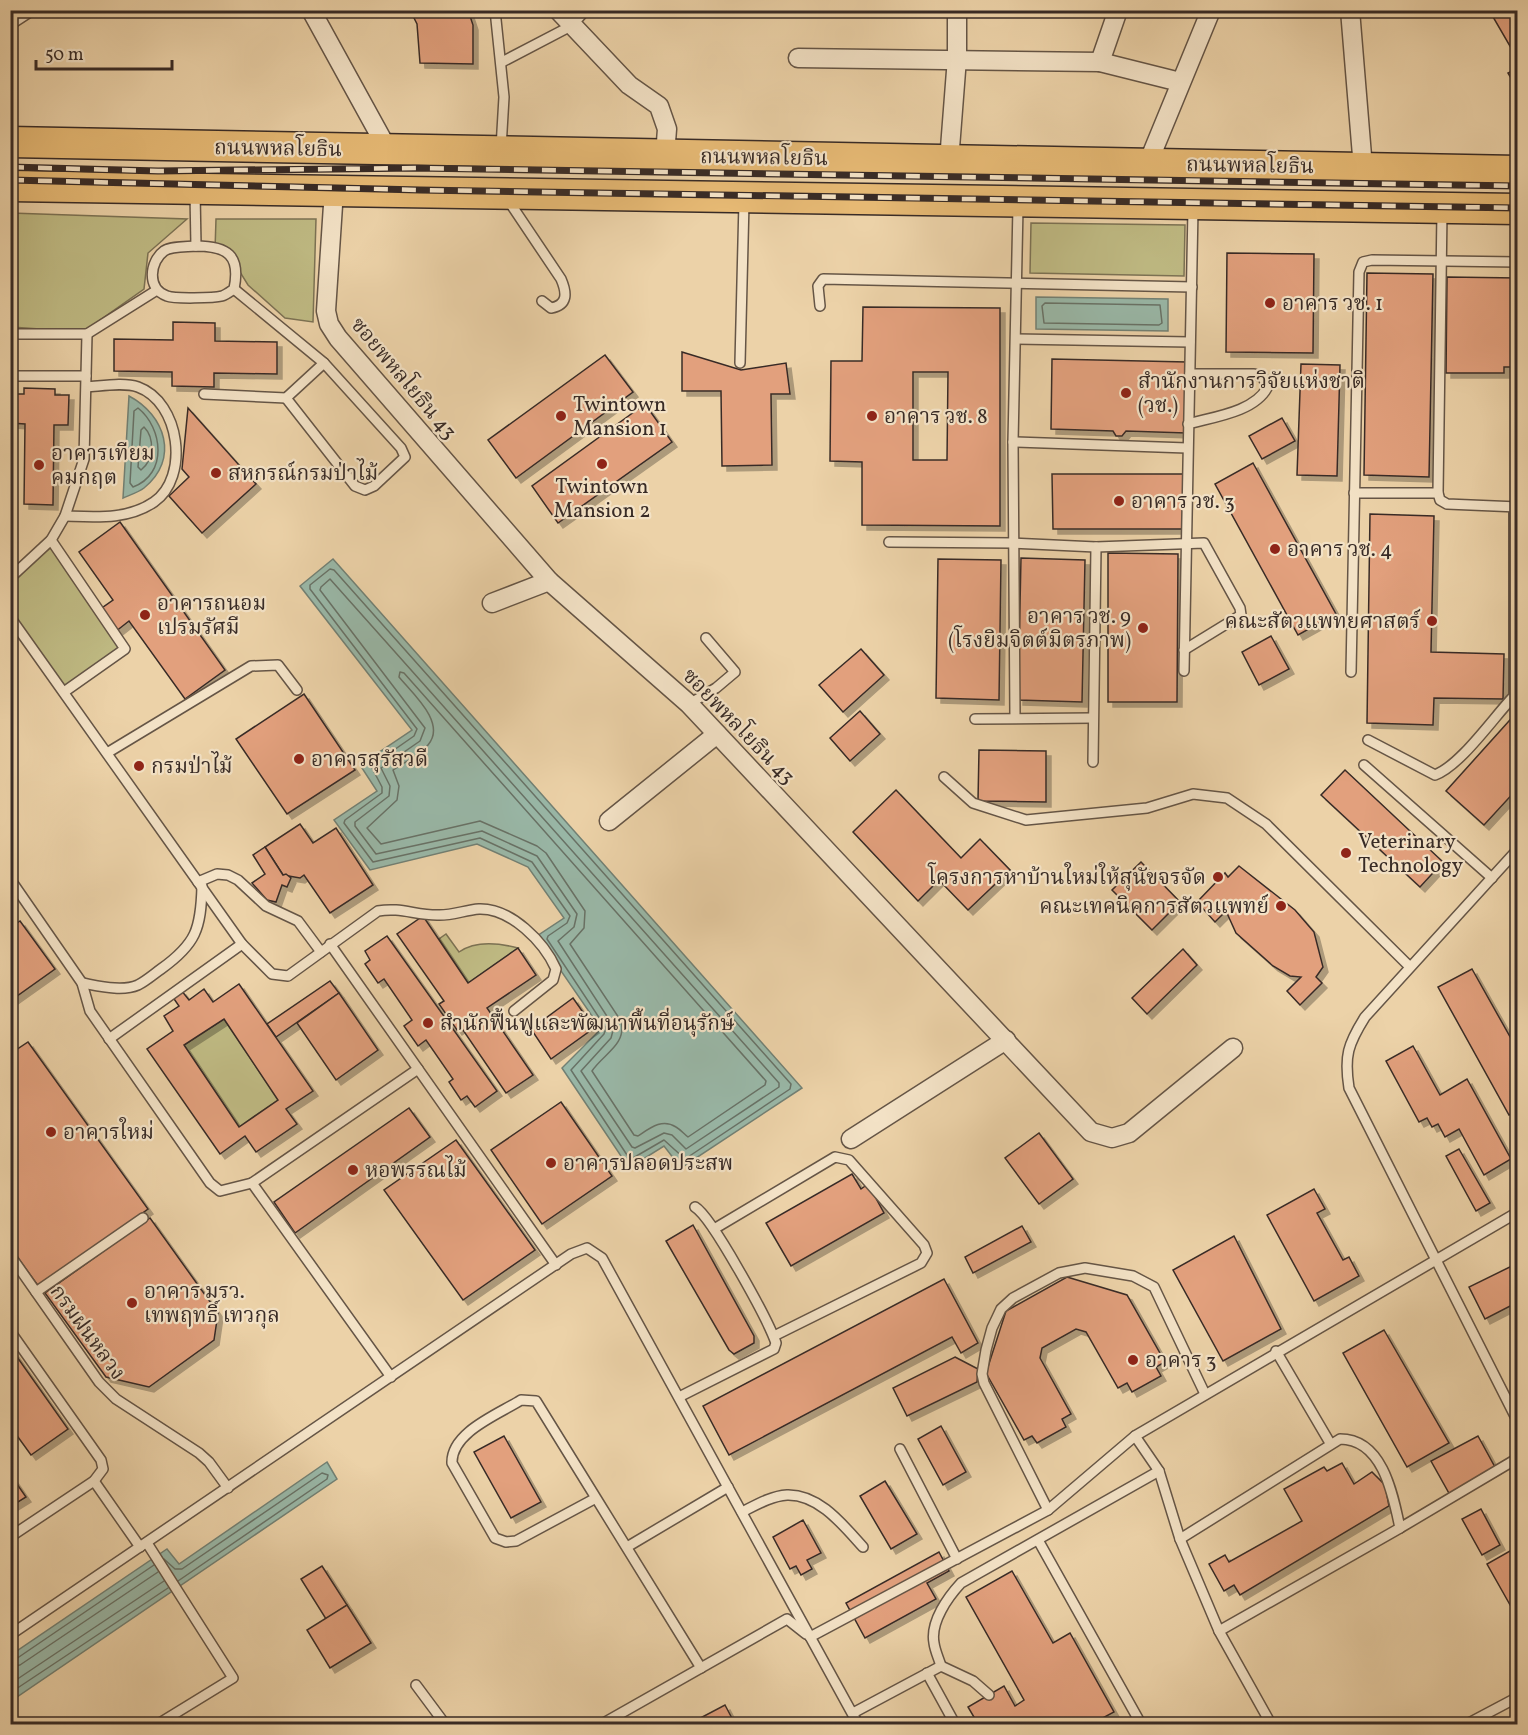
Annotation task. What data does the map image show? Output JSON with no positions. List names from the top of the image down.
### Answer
{
  "streets": {
    "main road": ["ถนนพหลโยธิน"],
    "street": ["ซอยพหลโยธิน 43"],
    "lane": ["กรมฝนหลวง"]
  },
  "crossings": [
    ["ถนนพหลโยธิน", "ซอยพหลโยธิน 43"]
  ],
  "places": [
    "อาคาร วช. 1",
    "สำนักงานการวิจัยแห่งชาติ (วช.)",
    "Twintown Mansion 1",
    "อาคาร วช. 8",
    "Twintown Mansion 2",
    "อาคารเทียม คมกฤต",
    "สหกรณ์กรมป่าไม้",
    "อาคาร วช. 3",
    "อาคาร วช. 4",
    "อาคารถนอม เปรมรัศมี",
    "คณะสัตวแพทยศาสตร์",
    "อาคาร วช. 9 (โรงยิมจิตต์มิตรภาพ)",
    "อาคารสุรัสวดี",
    "กรมป่าไม้",
    "Veterinary Technology",
    "โครงการหาบ้านใหม่ให้สุนัขจรจัด",
    "คณะเทคนิคการสัตวแพทย์",
    "สำนักฟื้นฟูและพัฒนาพื้นที่อนุรักษ์",
    "อาคารใหม่",
    "อาคารปลอดประสพ",
    "หอพรรณไม้",
    "อาคาร มรว. เทพฤทธิ์ เทวกุล",
    "อาคาร 3"
  ],
  "scale_bar": "50 m"
}
